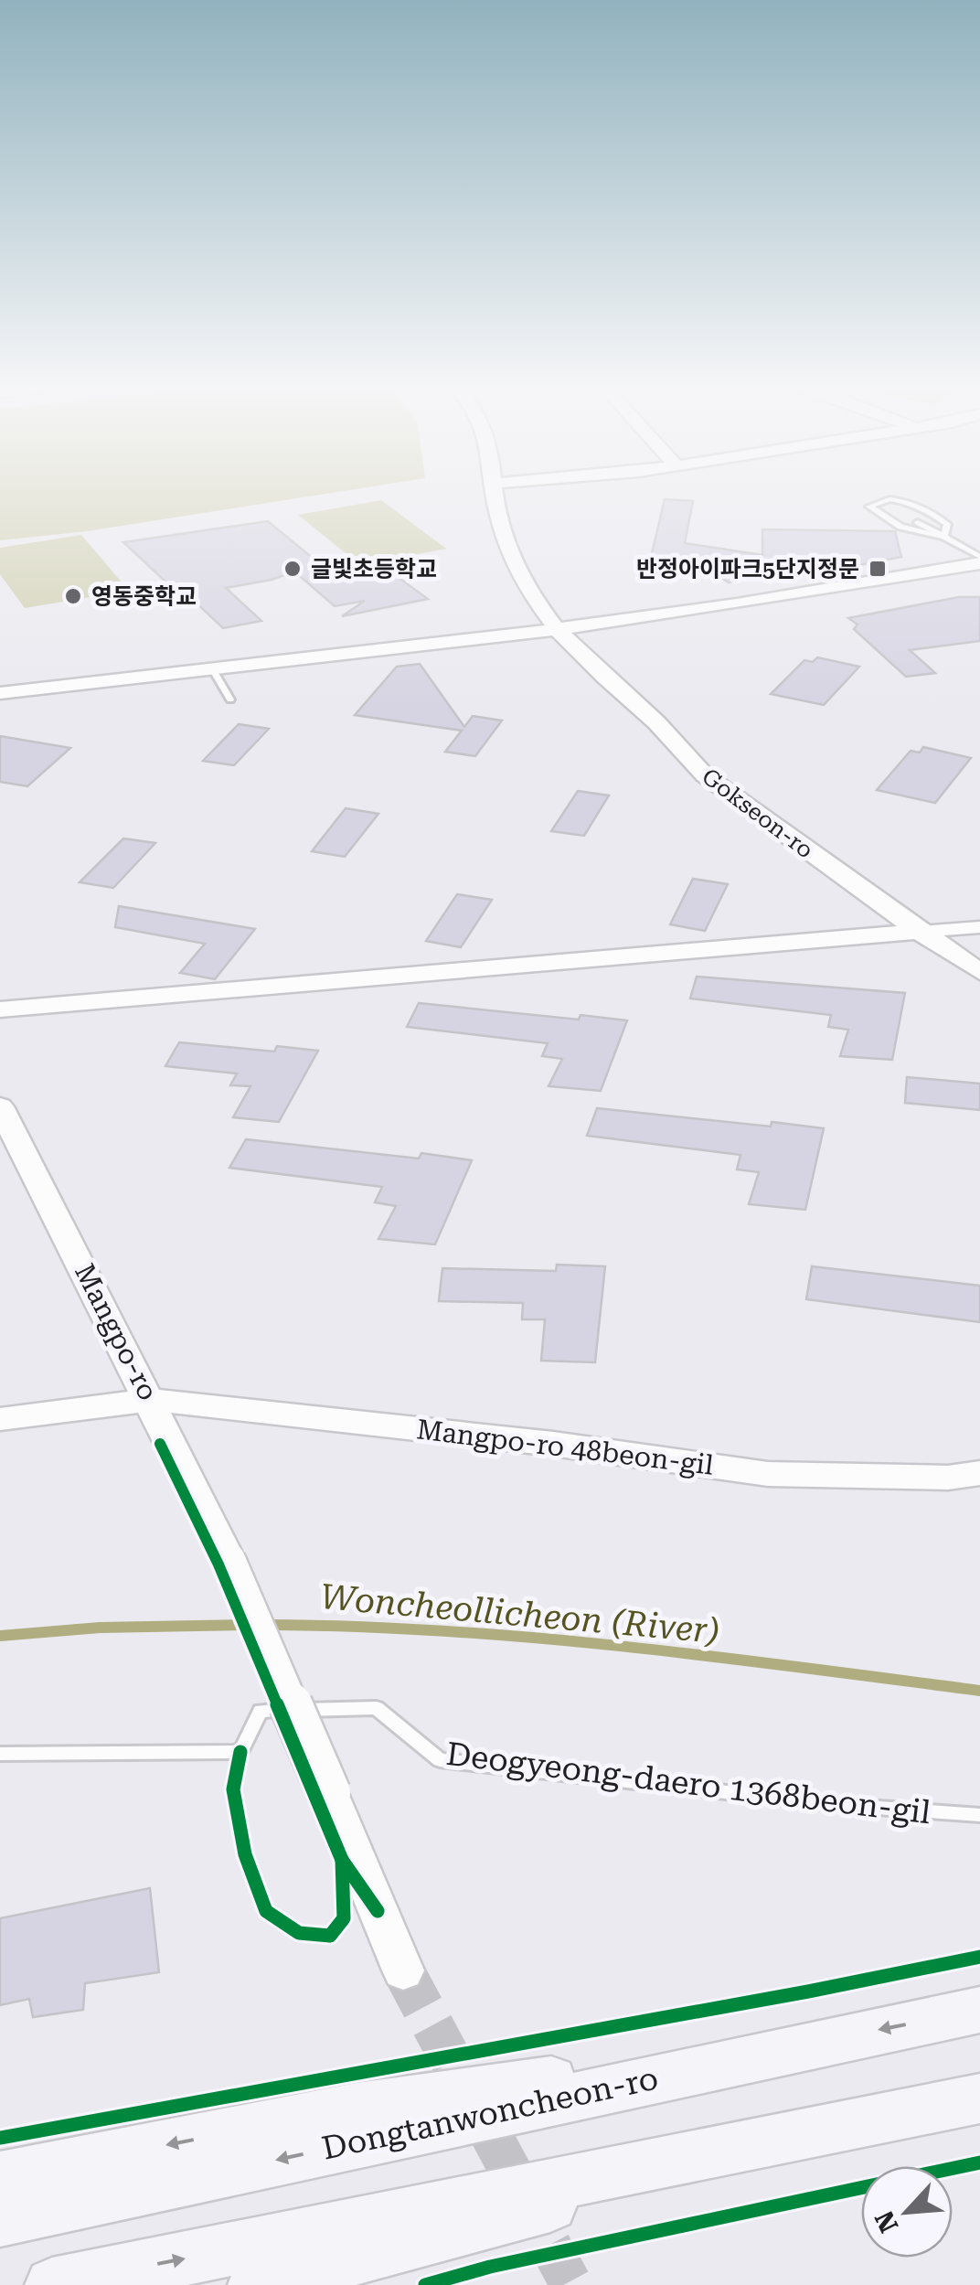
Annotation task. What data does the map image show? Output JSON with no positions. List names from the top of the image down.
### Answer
{
  "streets": {
    "main road": ["Dongtanwoncheon-ro"],
    "street": ["Gokseon-ro", "Mangpo-ro", "Mangpo-ro 48beon-gil"],
    "lane": ["Deogyeong-daero 1368beon-gil"]
  },
  "crossings": [
    ["Mangpo-ro", "Mangpo-ro 48beon-gil"]
  ],
  "water": ["Woncheollicheon (River)"],
  "places": {
    "other": ["글빛초등학교", "영동중학교"],
    "transit": ["반정아이파크5단지정문"]
  },
  "north": "bottom left"
}
